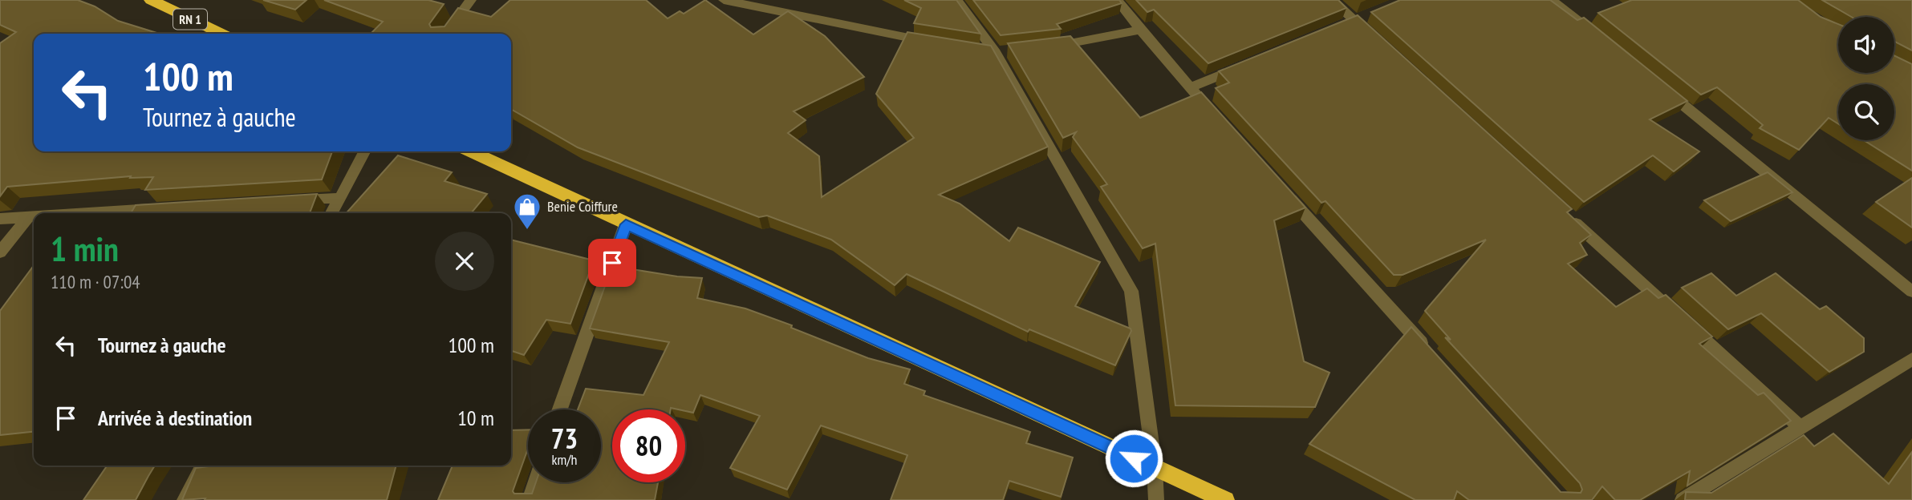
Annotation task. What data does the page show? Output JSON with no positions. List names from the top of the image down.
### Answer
{
  "streets": {
    "highway": ["RN 1"]
  },
  "places": {
    "shop": ["Benie Coiffure"]
  },
  "page": {
    "turn": ["100 m", "Tournez à gauche"],
    "heading": ["1 min", "110 m · 07:04"],
    "list": [
      {
        "name": "Tournez à gauche",
        "value": "100 m"
      },
      {
        "name": "Arrivée à destination",
        "value": "10 m"
      }
    ],
    "speed": "73 km/h",
    "limit": "80"
  }
}
